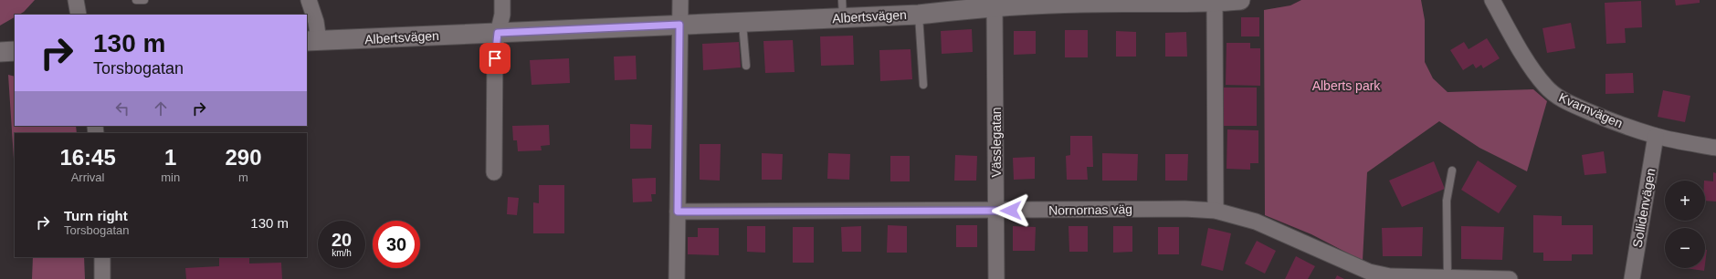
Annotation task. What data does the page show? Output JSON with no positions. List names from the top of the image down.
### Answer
{
  "streets": {
    "street": [
      "Albertsvägen",
      "Kvarnvägen",
      "Vässlegatan",
      "Sollidenvägen",
      "Nornornas väg"
    ]
  },
  "crossings": [
    ["Albertsvägen", "Vässlegatan"],
    ["Kvarnvägen", "Sollidenvägen"],
    ["Vässlegatan", "Nornornas väg"]
  ],
  "parks": ["Alberts park"],
  "page": {
    "turn": ["130 m", "Torsbogatan"],
    "eta": [
      "16:45",
      "Arrival",
      "1",
      "min",
      "290",
      "m"
    ],
    "map_buttons": ["+", "−"],
    "list": [
      {
        "name": "Turn right",
        "note": "Torsbogatan",
        "value": "130 m"
      }
    ],
    "speed": "20 km/h",
    "limit": "30"
  }
}
